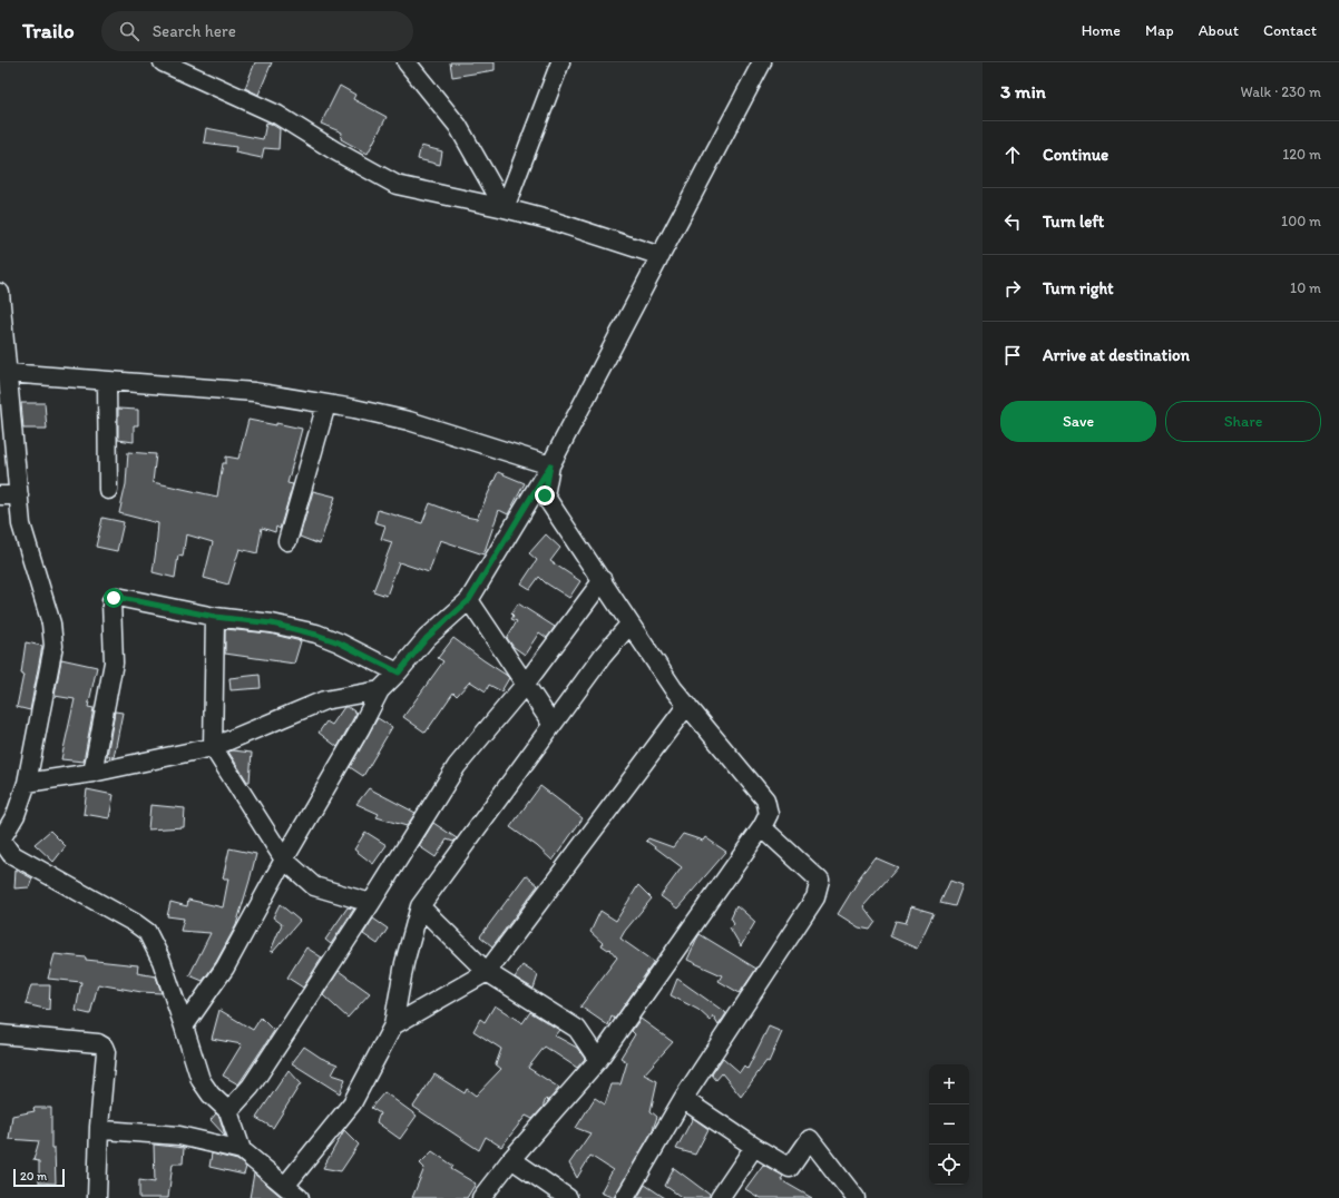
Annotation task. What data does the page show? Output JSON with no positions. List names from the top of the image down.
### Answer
{
  "scale_bar": "20 m",
  "page": {
    "header": "Trailo",
    "search": "Search here",
    "nav": [
      "Home",
      "Map",
      "About",
      "Contact"
    ],
    "heading": ["3 min", "Walk · 230 m"],
    "list": [
      ["Continue", "120 m"],
      ["Turn left", "100 m"],
      ["Turn right", "10 m"],
      "Arrive at destination"
    ],
    "buttons": ["Save", "Share"],
    "map_buttons": ["+", "−"],
    "scale": "20 m"
  }
}
